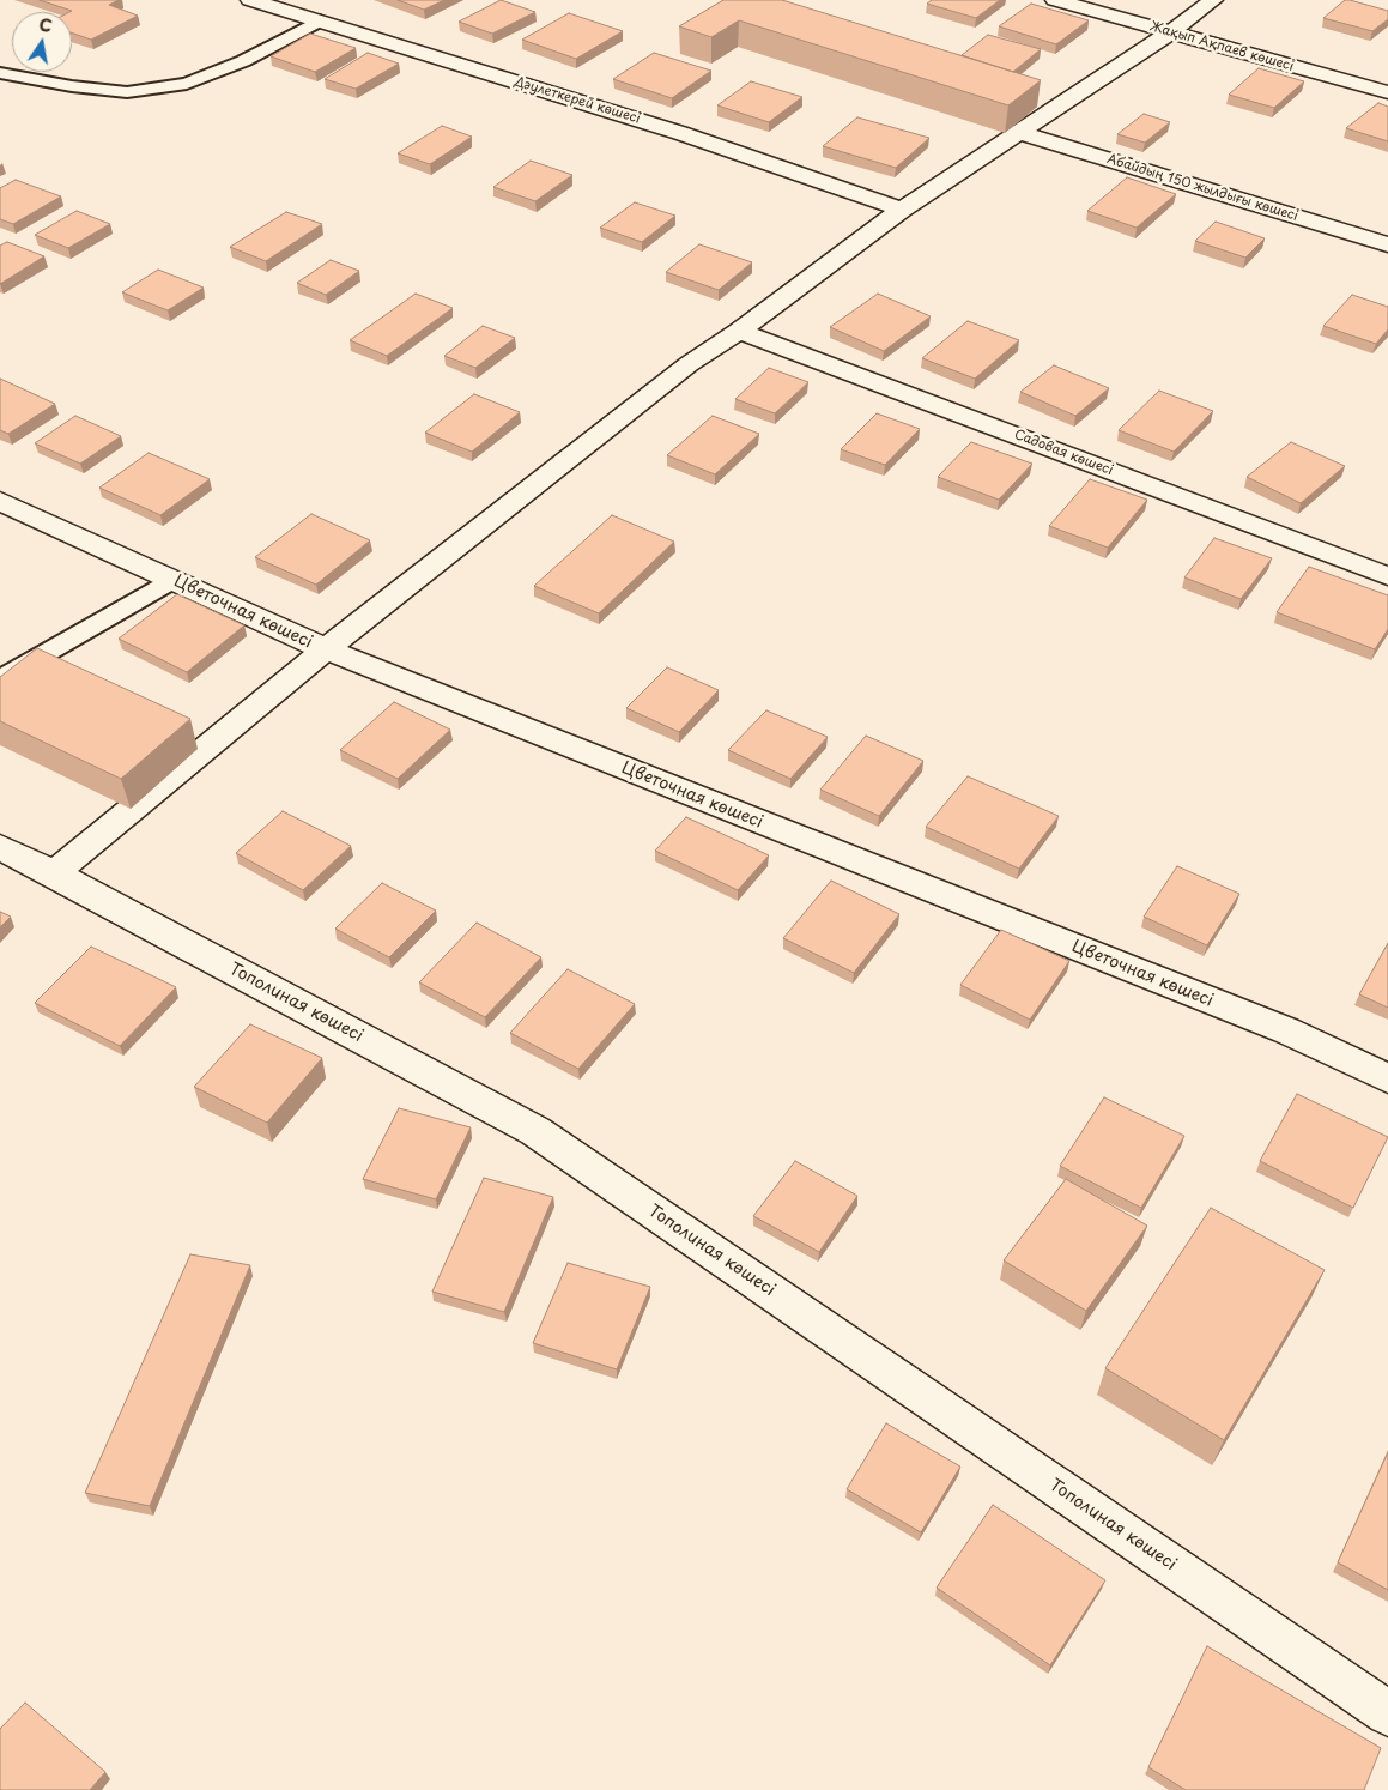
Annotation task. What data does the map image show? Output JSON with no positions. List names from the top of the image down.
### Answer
{
  "streets": {
    "street": [
      "Жақып Ақпаев көшесі",
      "Дәулеткерей көшесі",
      "Абайдың 150 жылдығы көшесі",
      "Садовая көшесі",
      "Цветочная көшесі",
      "Тополиная көшесі"
    ]
  },
  "north": "top"
}
